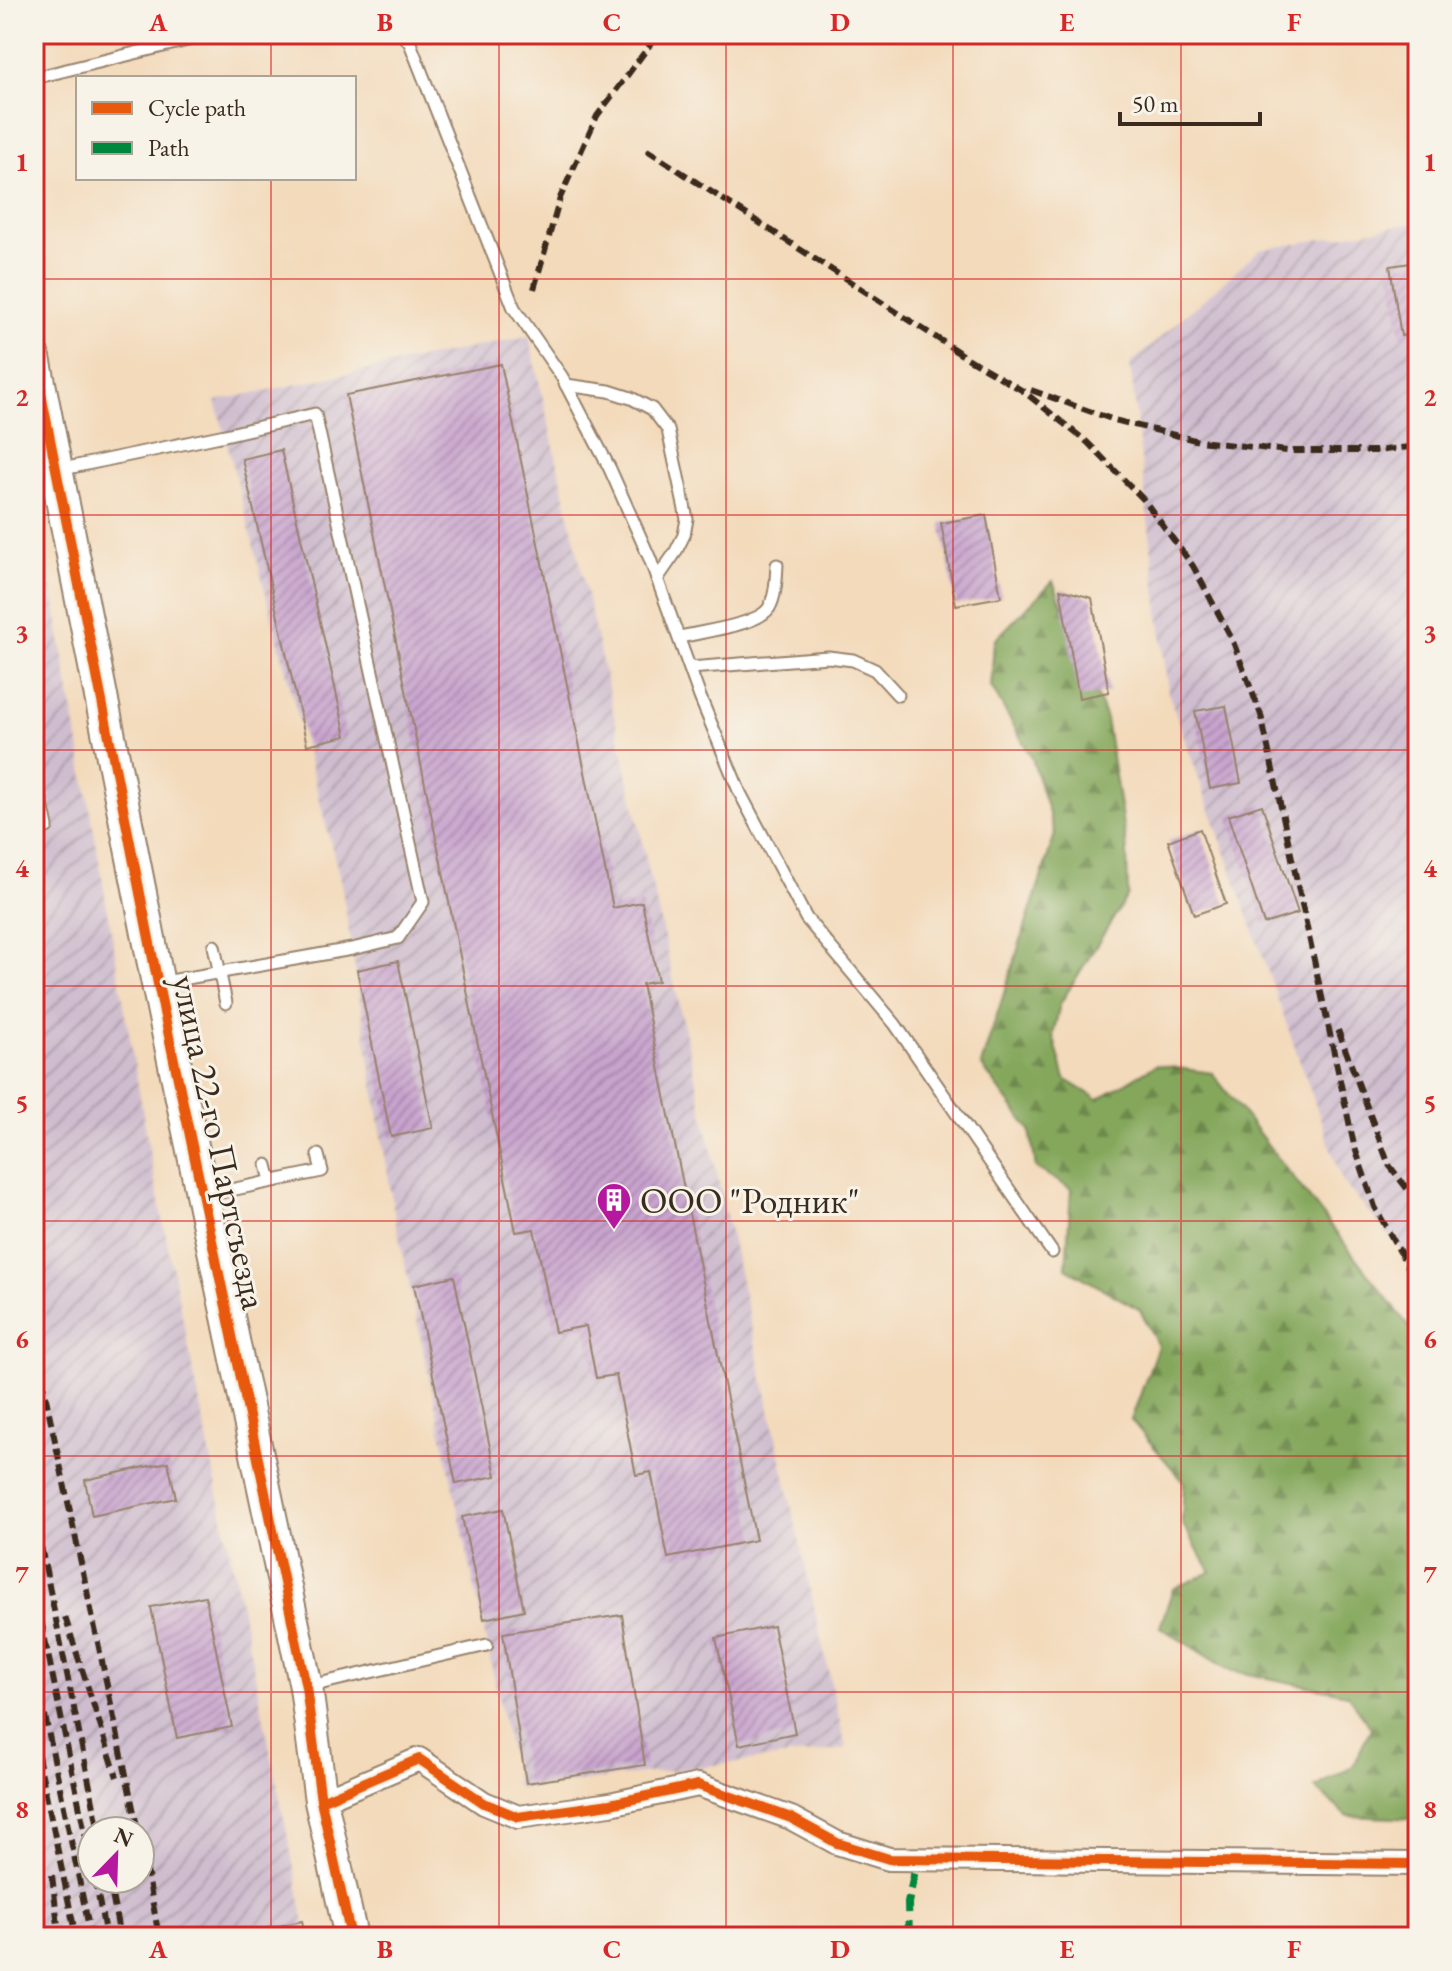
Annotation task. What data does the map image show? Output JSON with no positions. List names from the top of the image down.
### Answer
{
  "streets": {
    "street": ["улица 22-го Партсъезда"]
  },
  "places": {
    "building": ["ООО \"Родник\""]
  },
  "legend": ["Cycle path", "Path"],
  "scale_bar": "50 m",
  "north": "top right",
  "grid": {
    "columns": [
      "A",
      "B",
      "C",
      "D",
      "E",
      "F"
    ],
    "rows": [
      "1",
      "2",
      "3",
      "4",
      "5",
      "6",
      "7",
      "8"
    ]
  }
}
